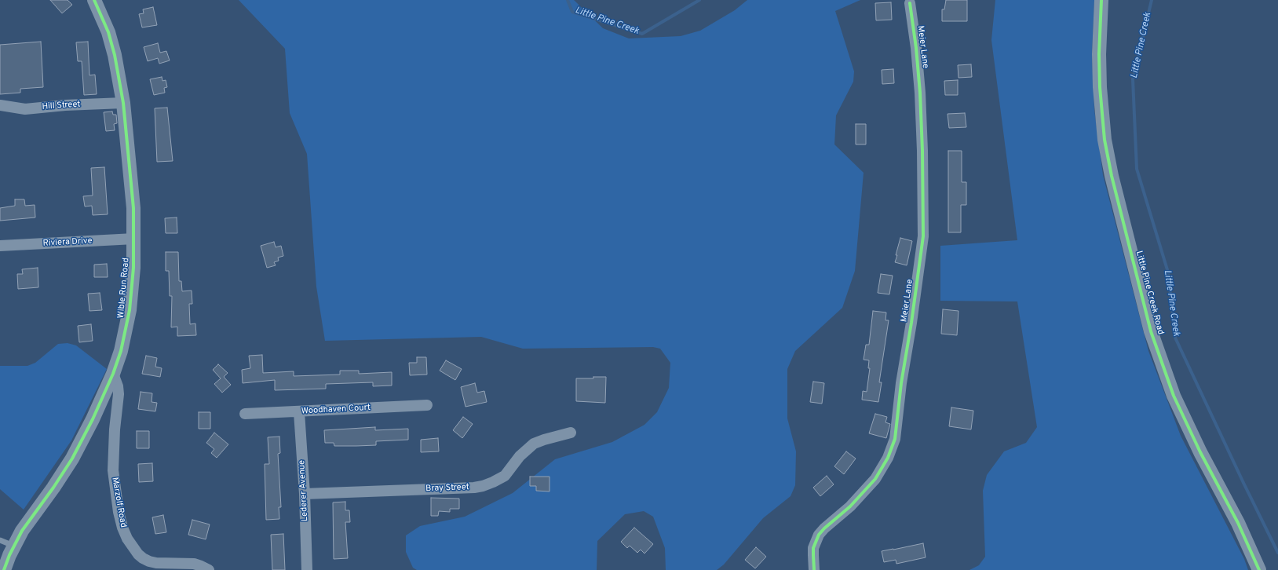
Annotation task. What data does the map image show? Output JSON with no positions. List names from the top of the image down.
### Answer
{
  "streets": {
    "street": [
      "Meier Lane",
      "Hill Street",
      "Riviera Drive",
      "Wible Run Road",
      "Little Pine Creek Road",
      "Woodhaven Court",
      "Bray Street",
      "Lederer Avenue",
      "Marzolf Road"
    ]
  },
  "crossings": [
    ["Hill Street", "Wible Run Road"],
    ["Riviera Drive", "Wible Run Road"],
    ["Wible Run Road", "Marzolf Road"],
    ["Woodhaven Court", "Lederer Avenue"],
    ["Bray Street", "Lederer Avenue"]
  ],
  "water": ["Little Pine Creek"]
}
